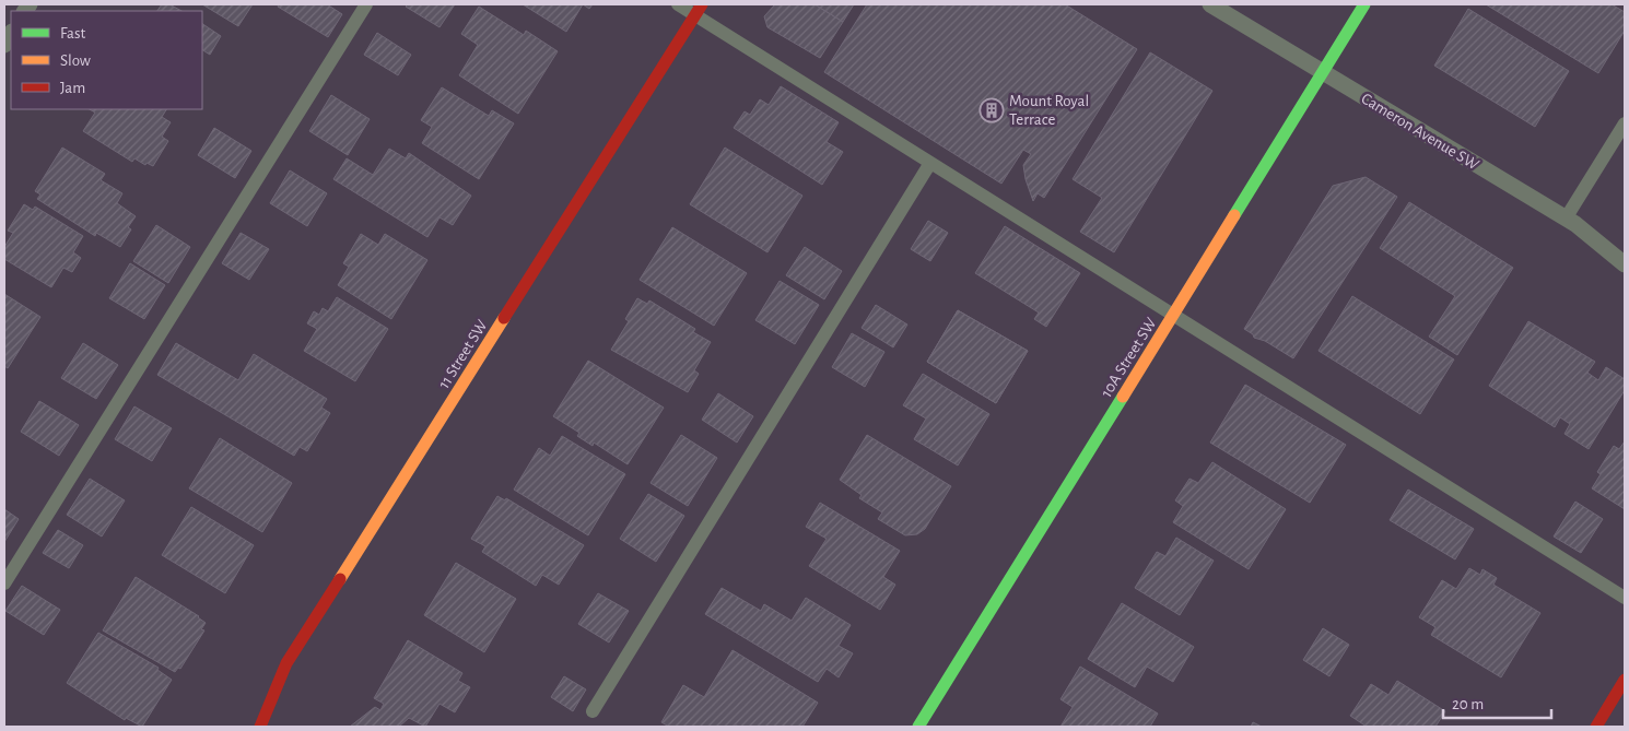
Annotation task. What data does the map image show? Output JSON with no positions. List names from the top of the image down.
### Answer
{
  "streets": {
    "street": ["Cameron Avenue SW", "11 Street SW", "10A Street SW"]
  },
  "crossings": [
    ["Cameron Avenue SW", "10A Street SW"]
  ],
  "places": {
    "building": ["Mount Royal Terrace"]
  },
  "legend": ["Fast", "Slow", "Jam"],
  "scale_bar": "20 m"
}
